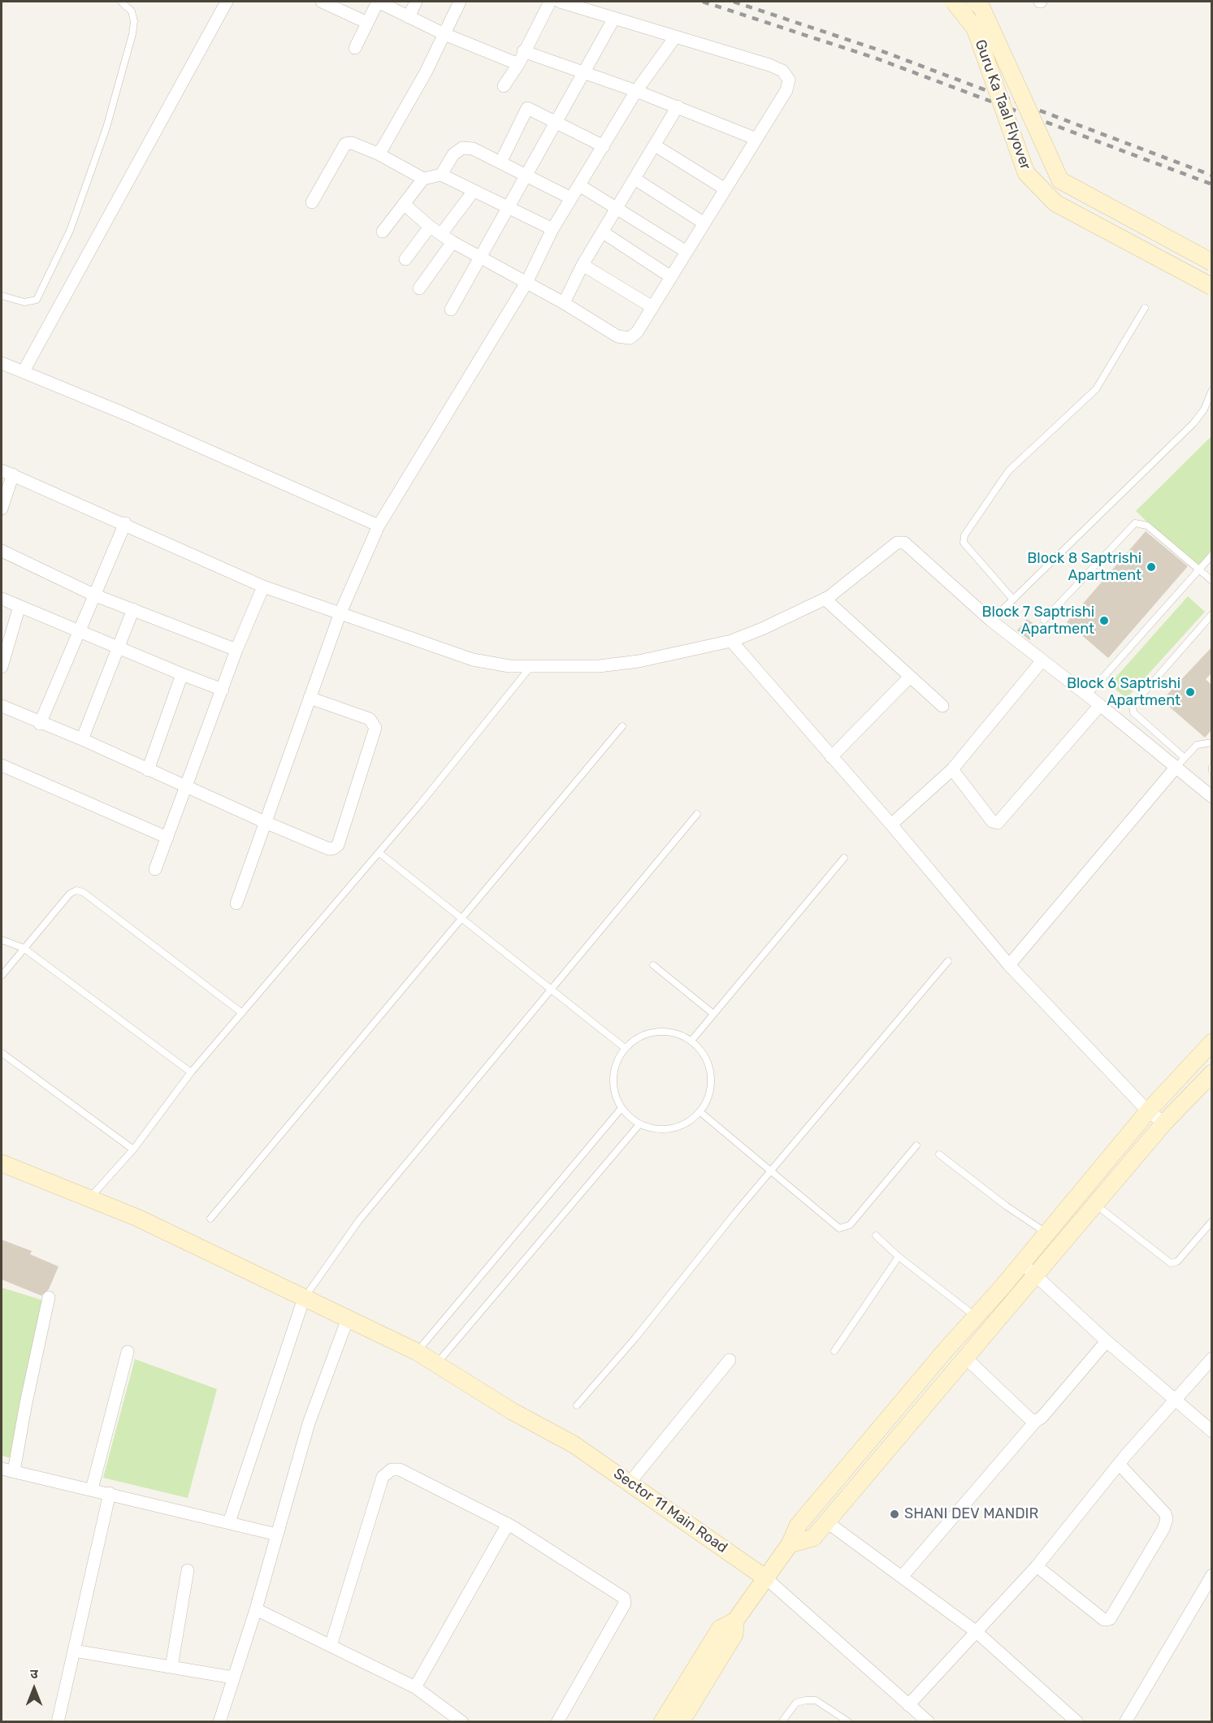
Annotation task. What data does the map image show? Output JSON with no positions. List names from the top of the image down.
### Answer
{
  "streets": {
    "street": ["Guru Ka Taal Flyover", "Sector 11 Main Road"]
  },
  "places": [
    "Block 8 Saptrishi Apartment",
    "Block 7 Saptrishi Apartment",
    "Block 6 Saptrishi Apartment",
    "SHANI DEV MANDIR"
  ],
  "north": "top"
}
